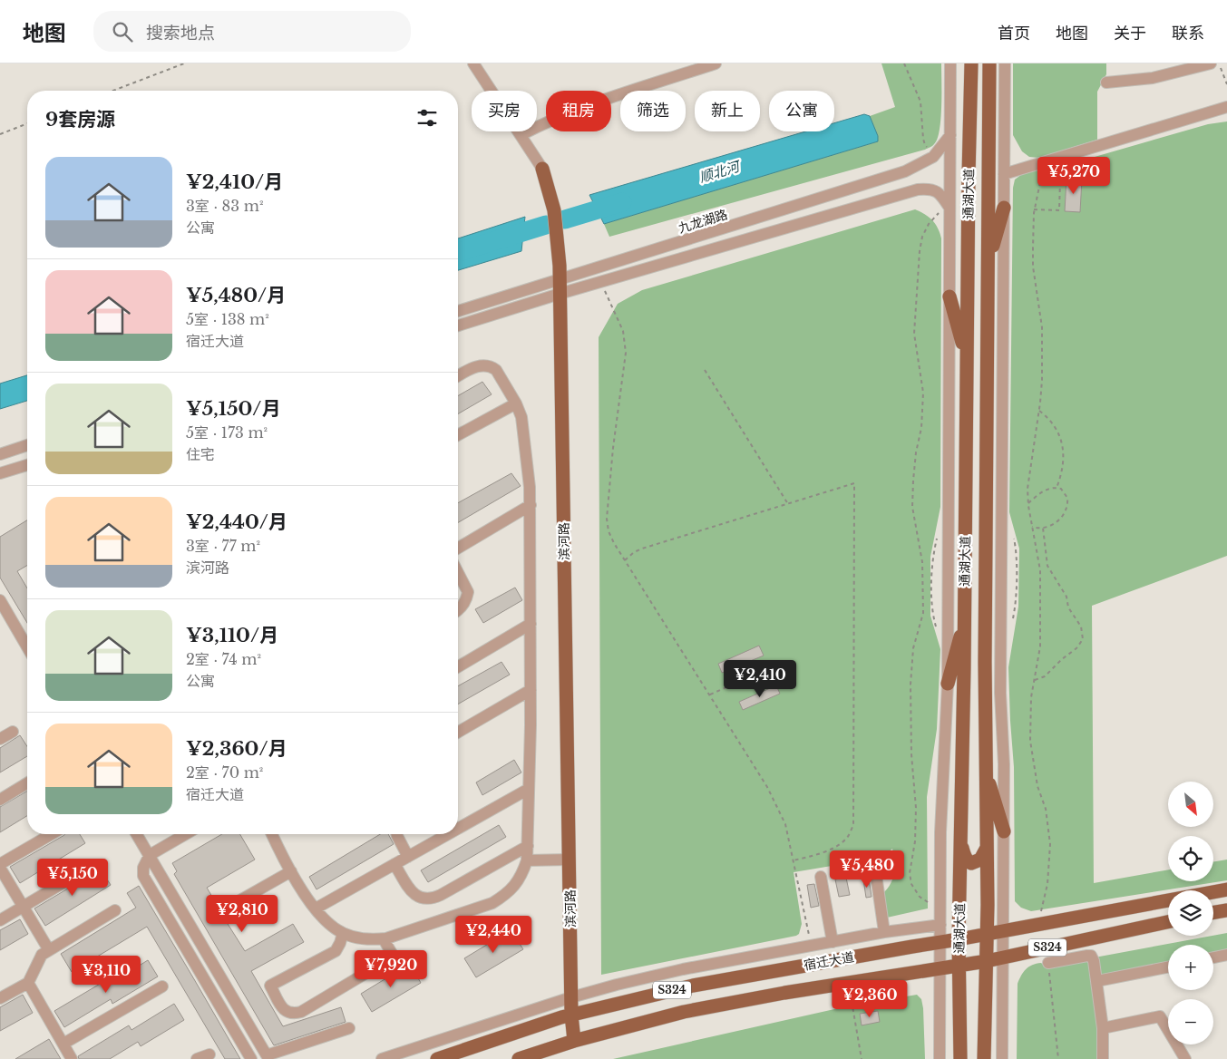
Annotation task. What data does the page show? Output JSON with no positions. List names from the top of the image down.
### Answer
{
  "streets": {
    "main road": [
      "通湖大道",
      "滨河路",
      "S324",
      "宿迁大道"
    ],
    "street": ["九龙湖路"]
  },
  "crossings": [
    ["通湖大道", "宿迁大道"],
    ["九龙湖路", "滨河路"],
    ["滨河路", "宿迁大道"]
  ],
  "water": ["顺北河"],
  "north": "bottom right",
  "page": {
    "header": "地图",
    "search": "搜索地点",
    "nav": [
      "首页",
      "地图",
      "关于",
      "联系"
    ],
    "chip": [
      "买房",
      "租房",
      "筛选",
      "新上",
      "公寓"
    ],
    "heading": "9套房源",
    "list": [
      {
        "name": "¥2,410/月",
        "note": "3室 · 83 m² · 公寓"
      },
      {
        "name": "¥5,480/月",
        "note": "5室 · 138 m² · 宿迁大道"
      },
      {
        "name": "¥5,150/月",
        "note": "5室 · 173 m² · 住宅"
      },
      {
        "name": "¥2,440/月",
        "note": "3室 · 77 m² · 滨河路"
      },
      {
        "name": "¥3,110/月",
        "note": "2室 · 74 m² · 公寓"
      },
      {
        "name": "¥2,360/月",
        "note": "2室 · 70 m² · 宿迁大道"
      }
    ],
    "price": [
      "¥5,270",
      "¥2,410",
      "¥5,480",
      "¥5,150",
      "¥2,810",
      "¥2,440",
      "¥7,920",
      "¥3,110",
      "¥2,360"
    ],
    "map_buttons": ["+", "−"]
  }
}
